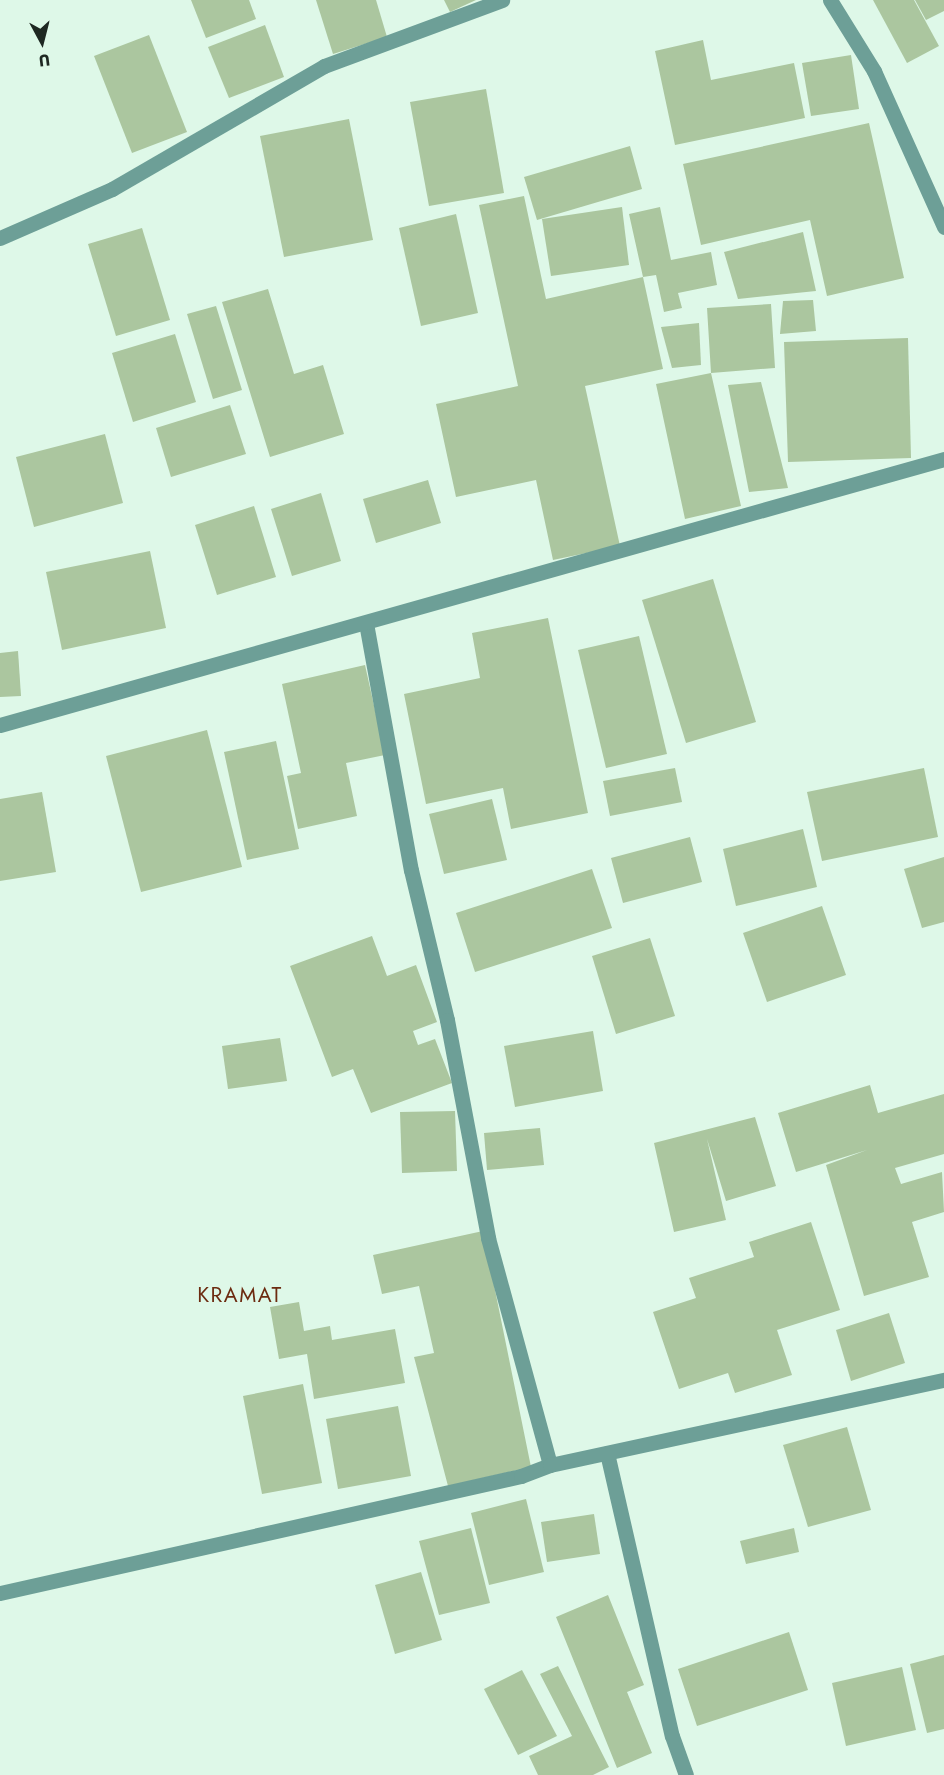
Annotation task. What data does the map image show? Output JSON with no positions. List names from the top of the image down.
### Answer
{
  "districts": ["KRAMAT"],
  "north": "bottom"
}
